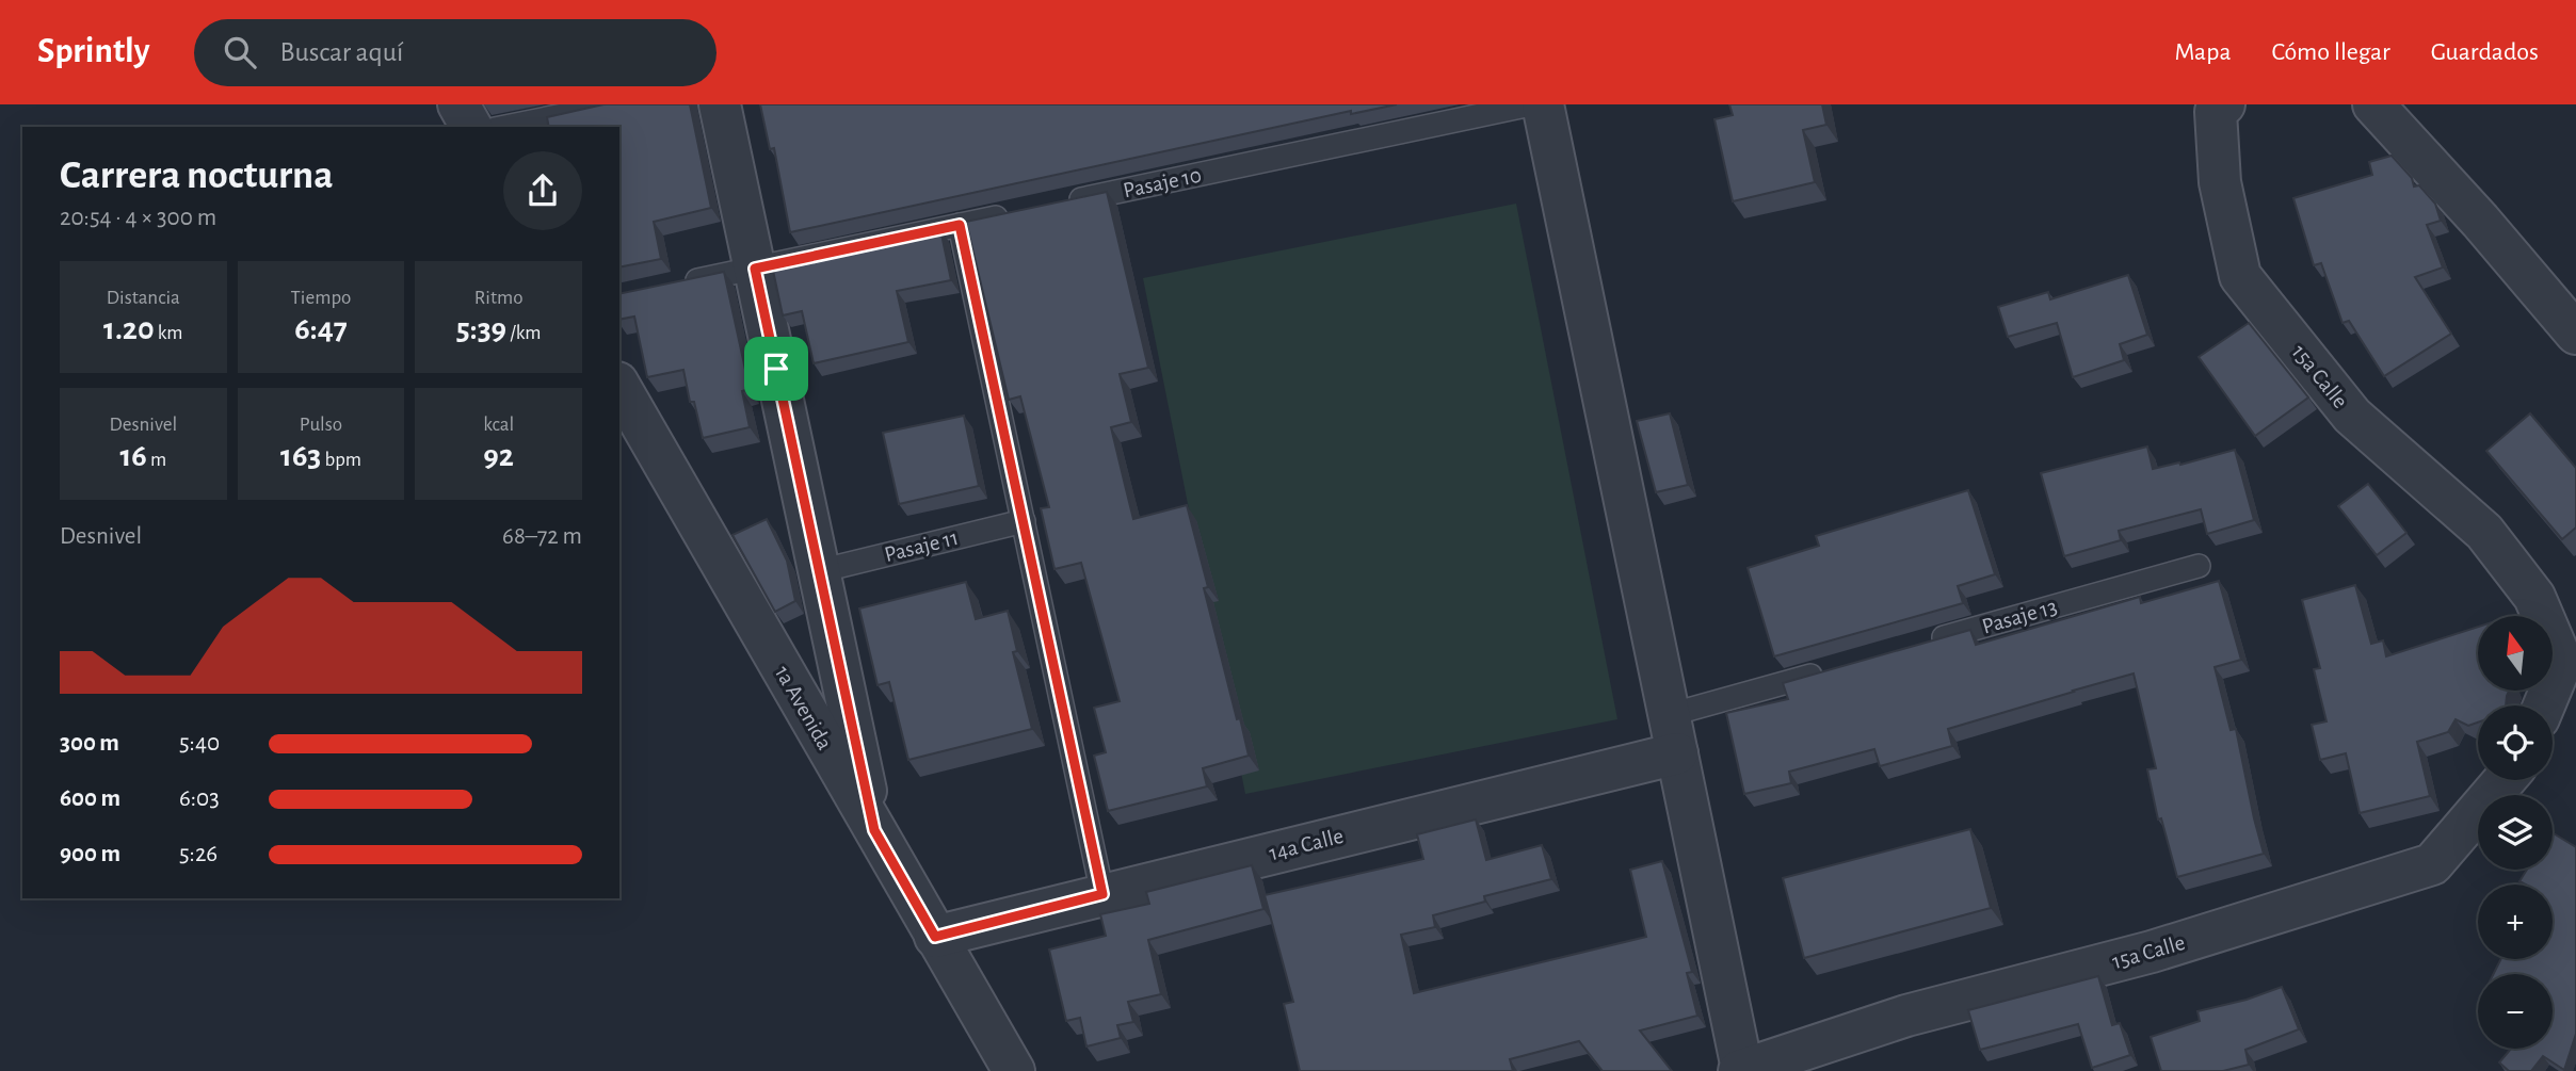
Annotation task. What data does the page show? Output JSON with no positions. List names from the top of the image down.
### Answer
{
  "streets": {
    "street": ["15a Calle", "1a Avenida", "14a Calle"],
    "lane": ["Pasaje 10", "Pasaje 11", "Pasaje 13"]
  },
  "crossings": [
    ["1a Avenida", "14a Calle"]
  ],
  "north": "top",
  "page": {
    "header": "Sprintly",
    "search": "Buscar aquí",
    "nav": ["Mapa", "Cómo llegar", "Guardados"],
    "heading": ["Carrera nocturna", "20:54 · 4 × 300 m"],
    "stats": [
      ["Distancia", "1.20 km"],
      ["Tiempo", "6:47"],
      ["Ritmo", "5:39 /km"],
      ["Desnivel", "16 m"],
      ["Pulso", "163 bpm"],
      ["kcal", "92"]
    ],
    "chart": ["Desnivel", "68–72 m"],
    "map_buttons": ["+", "−"],
    "list": [
      {
        "name": "300 m",
        "note": "5:40"
      },
      {
        "name": "600 m",
        "note": "6:03"
      },
      {
        "name": "900 m",
        "note": "5:26"
      }
    ]
  }
}
